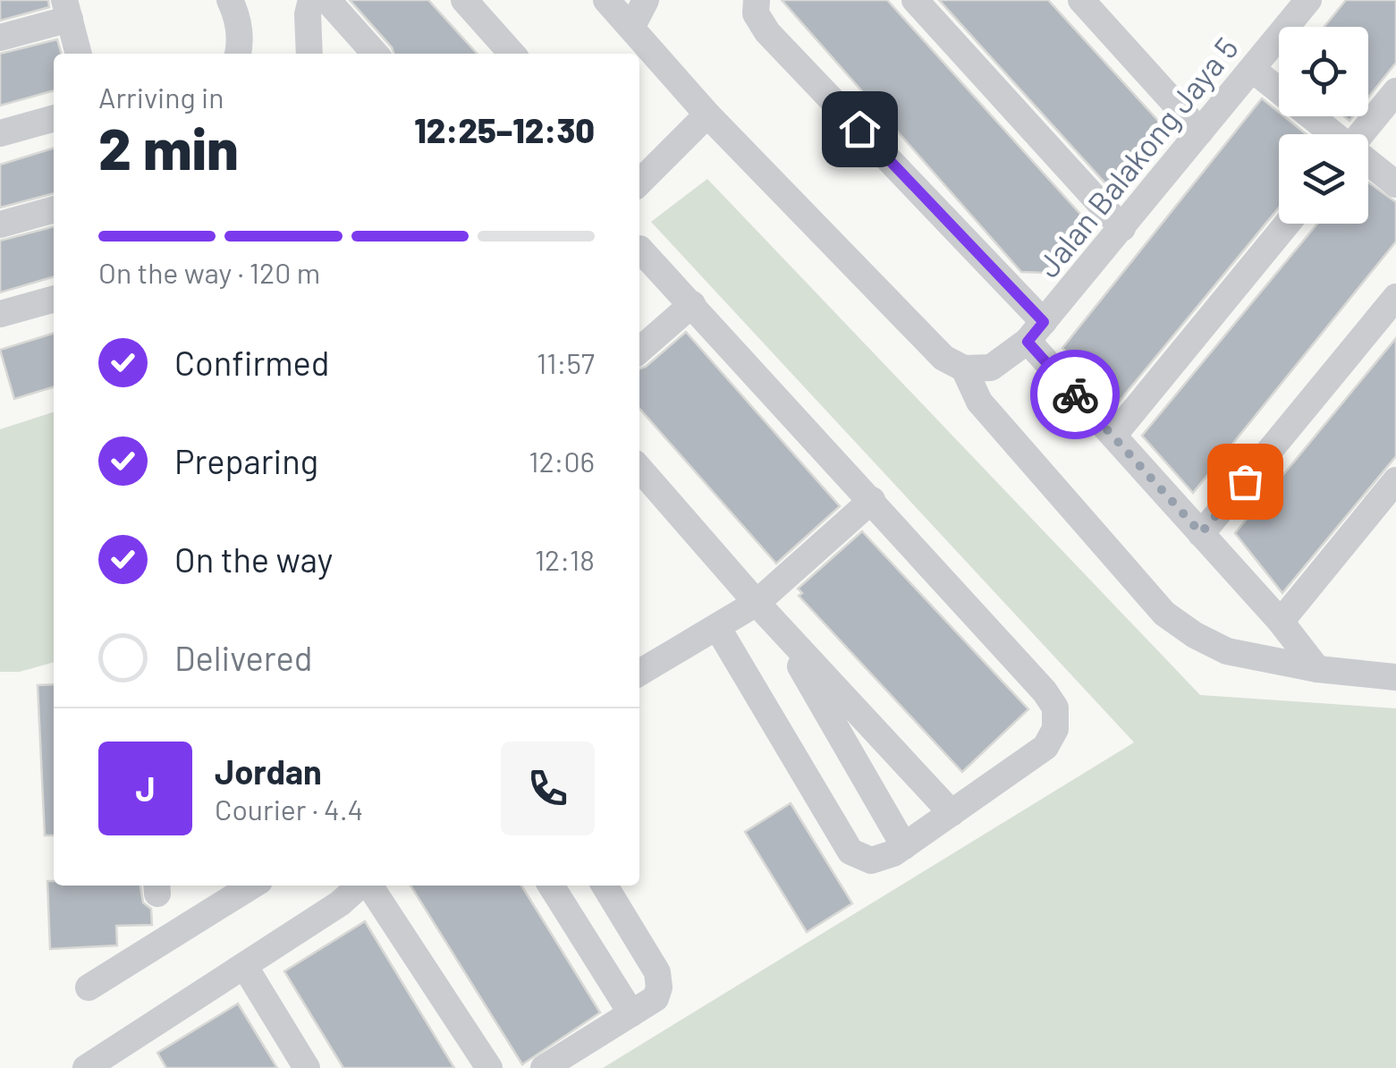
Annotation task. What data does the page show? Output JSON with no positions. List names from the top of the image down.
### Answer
{
  "streets": {
    "street": ["Jalan Balakong Jaya 5"]
  },
  "page": {
    "heading": ["2 min", "Arriving in", "12:25–12:30"],
    "panel": ["Jordan", "Courier · 4.4"],
    "bar": "On the way · 120 m",
    "list": [
      ["Confirmed", "11:57"],
      ["Preparing", "12:06"],
      ["On the way", "12:18"],
      "Delivered"
    ],
    "round": "J"
  }
}
